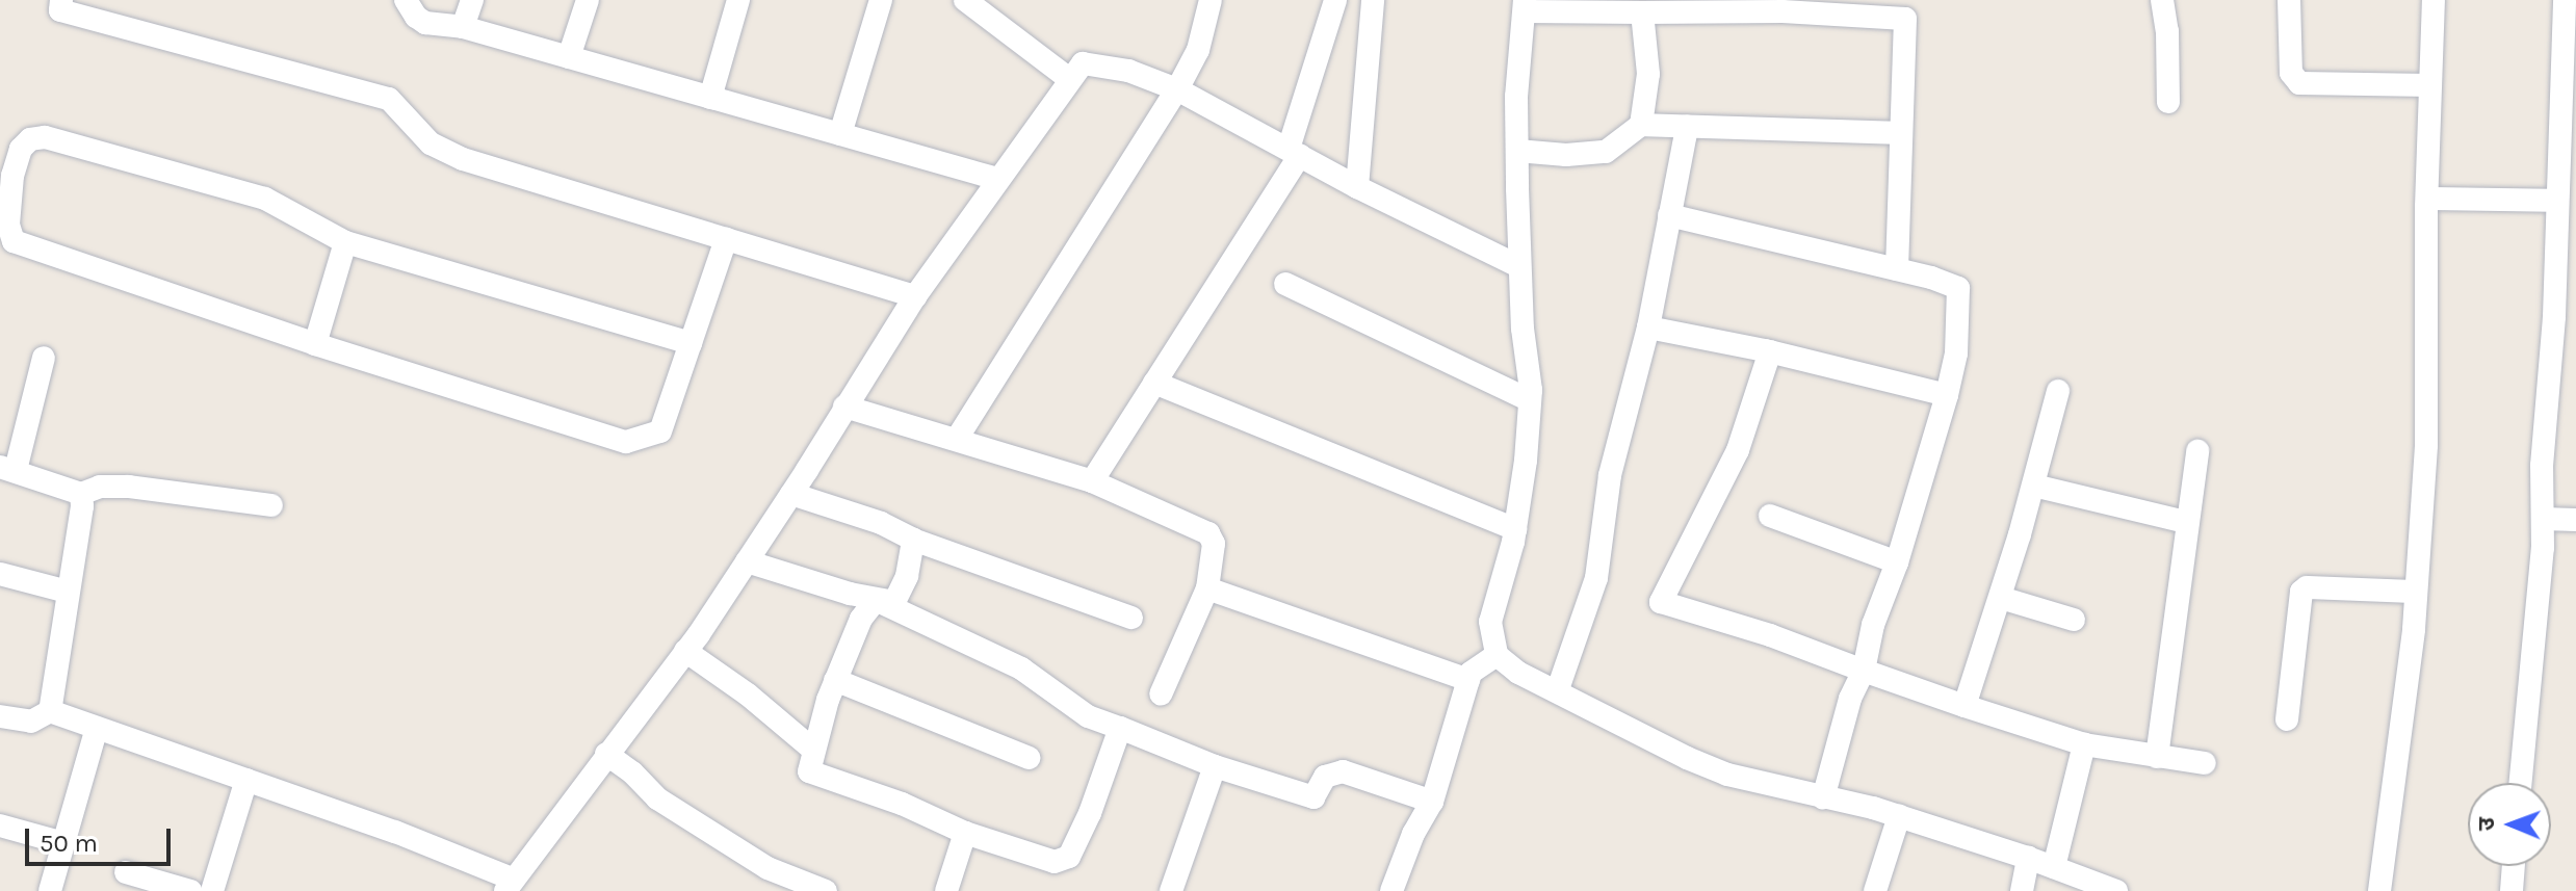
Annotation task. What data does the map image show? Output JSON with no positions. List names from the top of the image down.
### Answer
{
  "scale_bar": "50 m",
  "north": "left"
}
